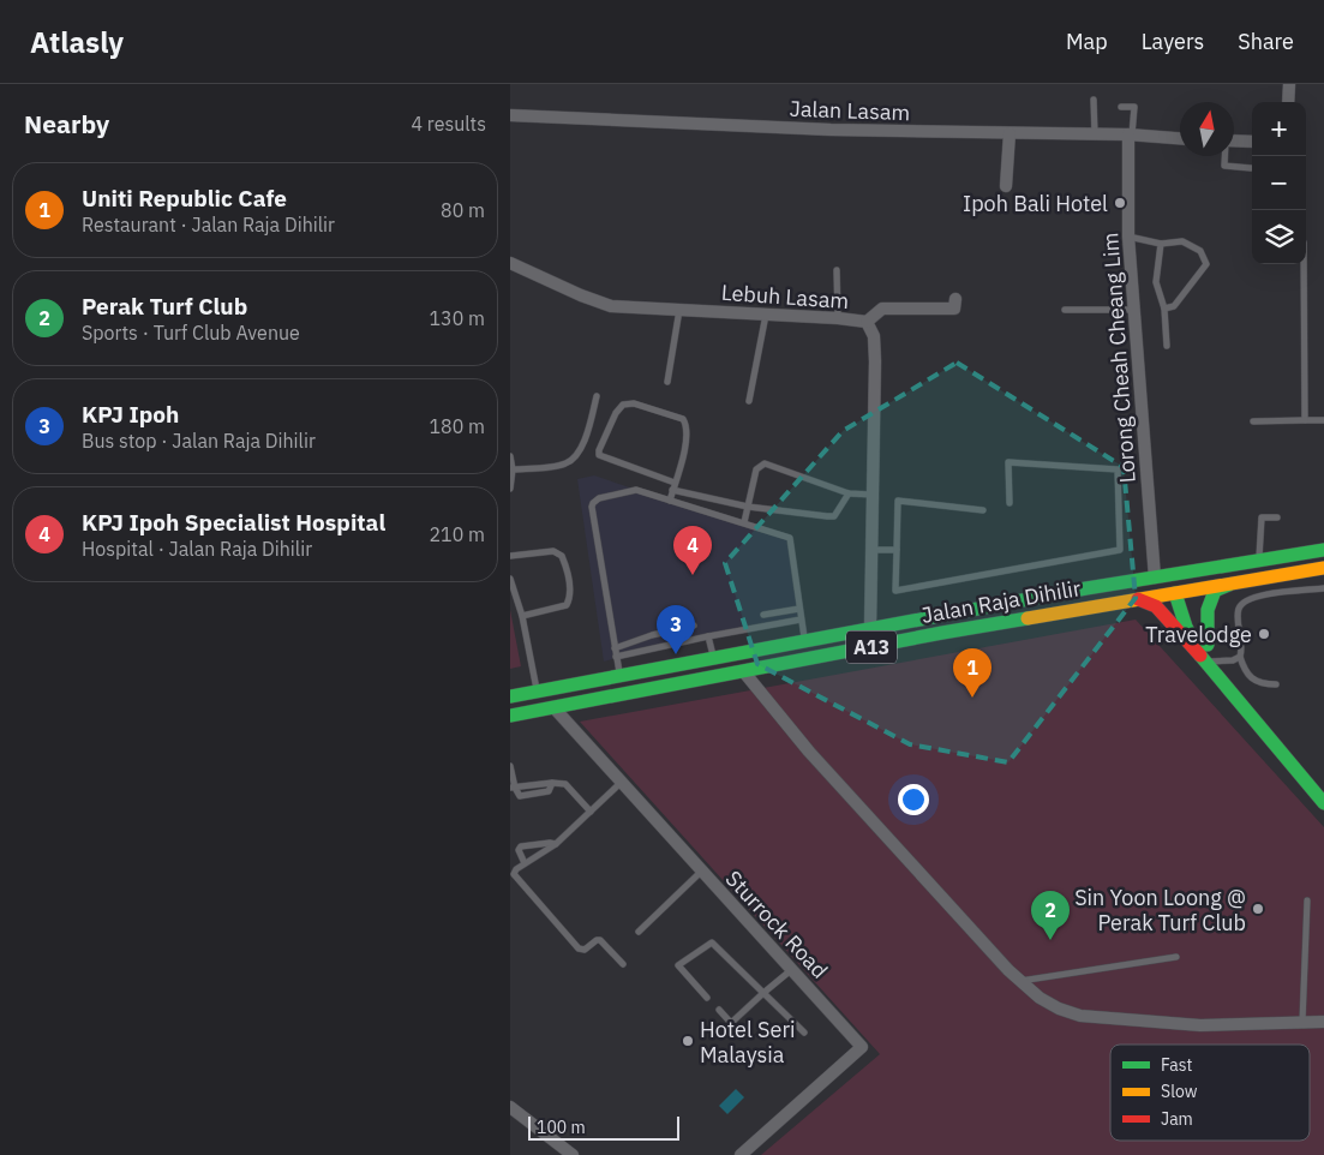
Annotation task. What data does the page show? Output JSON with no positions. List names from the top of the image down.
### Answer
{
  "streets": {
    "main road": ["Jalan Raja Dihilir", "A13"],
    "street": [
      "Jalan Lasam",
      "Lebuh Lasam",
      "Lorong Cheah Cheang Lim",
      "Sturrock Road"
    ]
  },
  "crossings": [
    ["Jalan Lasam", "Lorong Cheah Cheang Lim"],
    ["Lebuh Lasam", "Jalan Raja Dihilir"],
    ["Lorong Cheah Cheang Lim", "Jalan Raja Dihilir"],
    ["Jalan Raja Dihilir", "Sturrock Road"]
  ],
  "places": [
    "Ipoh Bali Hotel",
    "Travelodge",
    "Sin Yoon Loong @ Perak Turf Club",
    "Hotel Seri Malaysia"
  ],
  "legend": ["Fast", "Slow", "Jam"],
  "scale_bar": "100 m",
  "north": "top",
  "page": {
    "header": "Atlasly",
    "nav": ["Map", "Layers", "Share"],
    "heading": ["Nearby", "4 results"],
    "map_buttons": ["+", "−"],
    "list": [
      {
        "mark": "1",
        "name": "Uniti Republic Cafe",
        "note": "Restaurant · Jalan Raja Dihilir",
        "value": "80 m"
      },
      {
        "mark": "2",
        "name": "Perak Turf Club",
        "note": "Sports · Turf Club Avenue",
        "value": "130 m"
      },
      {
        "mark": "3",
        "name": "KPJ Ipoh",
        "note": "Bus stop · Jalan Raja Dihilir",
        "value": "180 m"
      },
      {
        "mark": "4",
        "name": "KPJ Ipoh Specialist Hospital",
        "note": "Hospital · Jalan Raja Dihilir",
        "value": "210 m"
      }
    ],
    "pins": [
      "4",
      "3",
      "1",
      "2"
    ],
    "scale": "100 m"
  }
}
